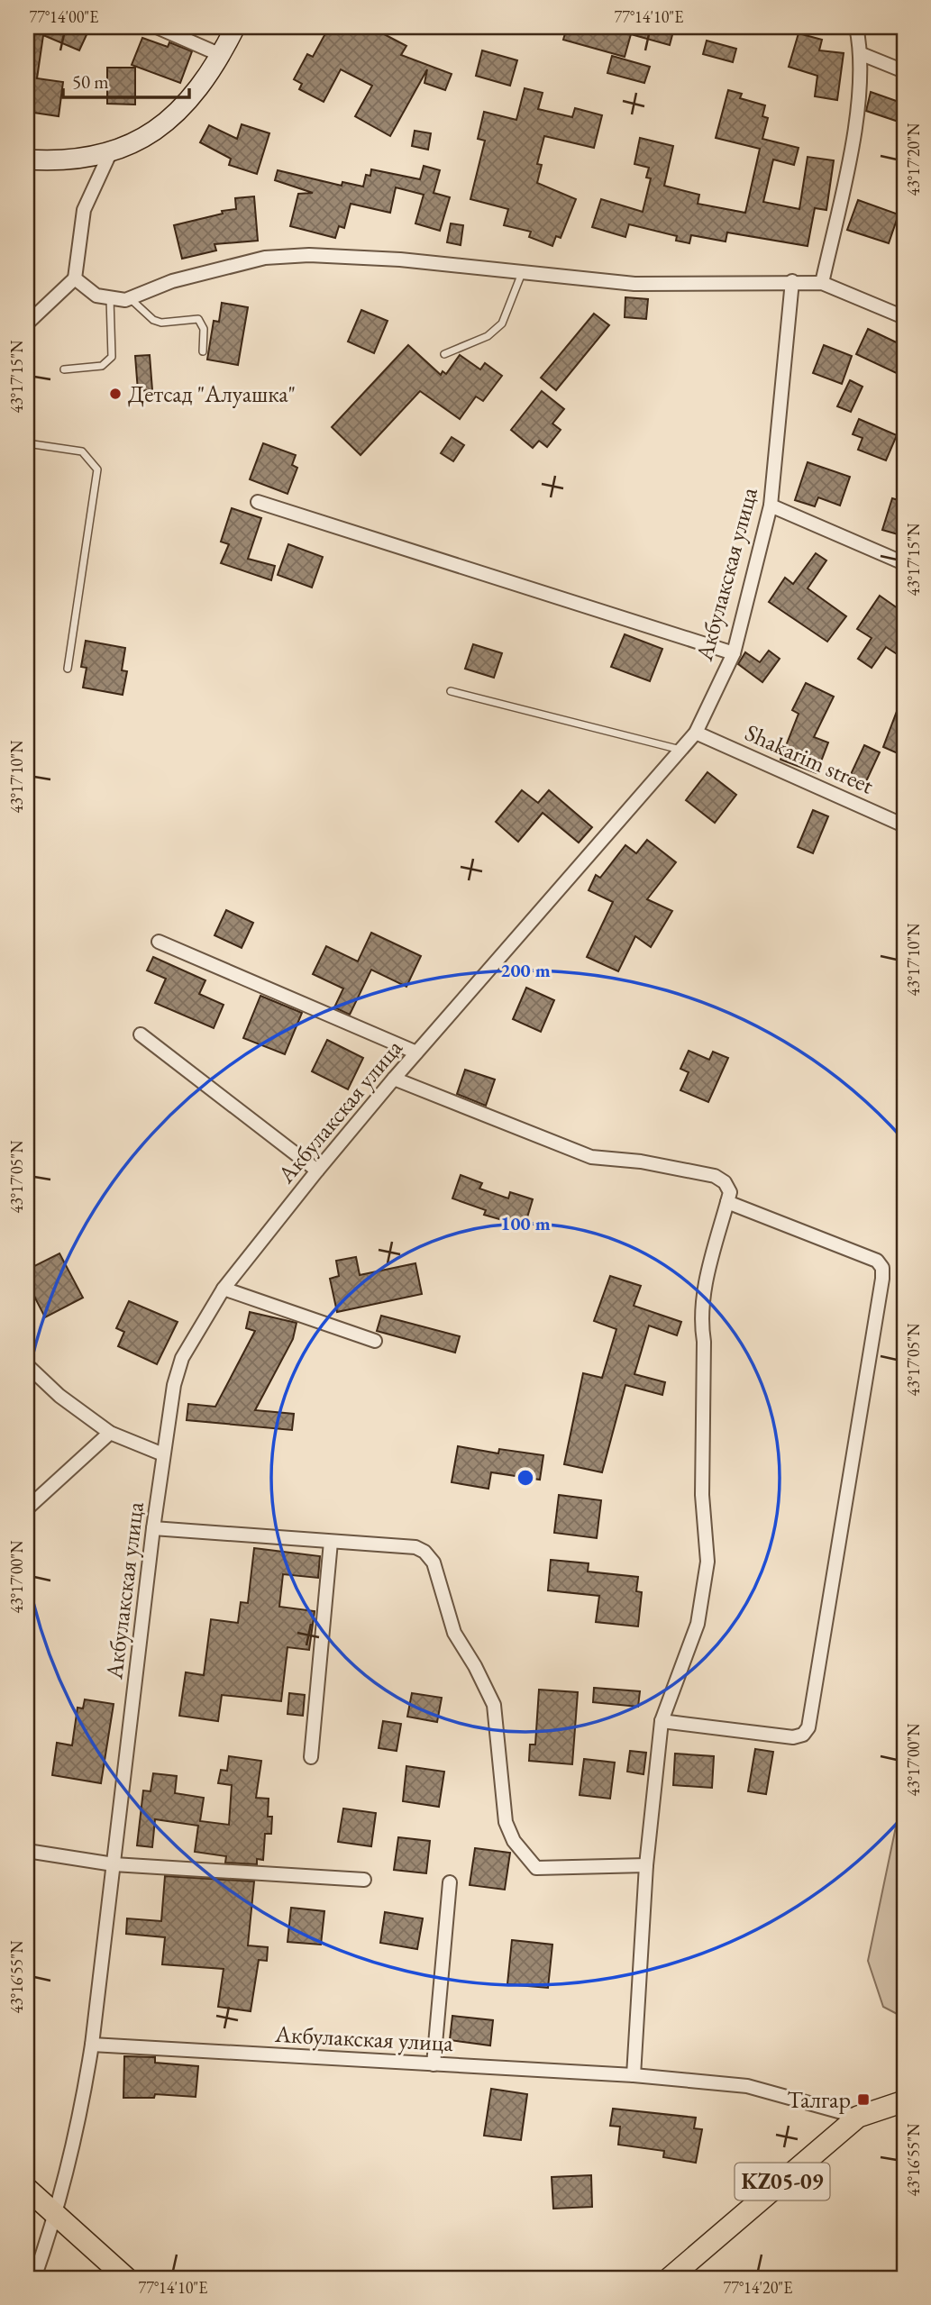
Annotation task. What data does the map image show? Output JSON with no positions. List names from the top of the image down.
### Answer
{
  "streets": {
    "main road": ["KZ05-09"],
    "street": ["Акбулакская улица", "Shakarim street"]
  },
  "crossings": [
    ["Акбулакская улица", "Shakarim street"],
    ["Акбулакская улица", "KZ05-09"]
  ],
  "places": {
    "other": ["Детсад \"Алуашка\""],
    "transit": ["Талгар"]
  },
  "scale_bar": "50 m",
  "coordinates": [
    "77°14'00\"E",
    "77°14'10\"E",
    "43°17'20\"N",
    "43°17'15\"N",
    "43°17'10\"N",
    "43°17'05\"N",
    "43°17'00\"N",
    "43°16'55\"N",
    "77°14'20\"E"
  ],
  "rings": ["200 m", "100 m"]
}
